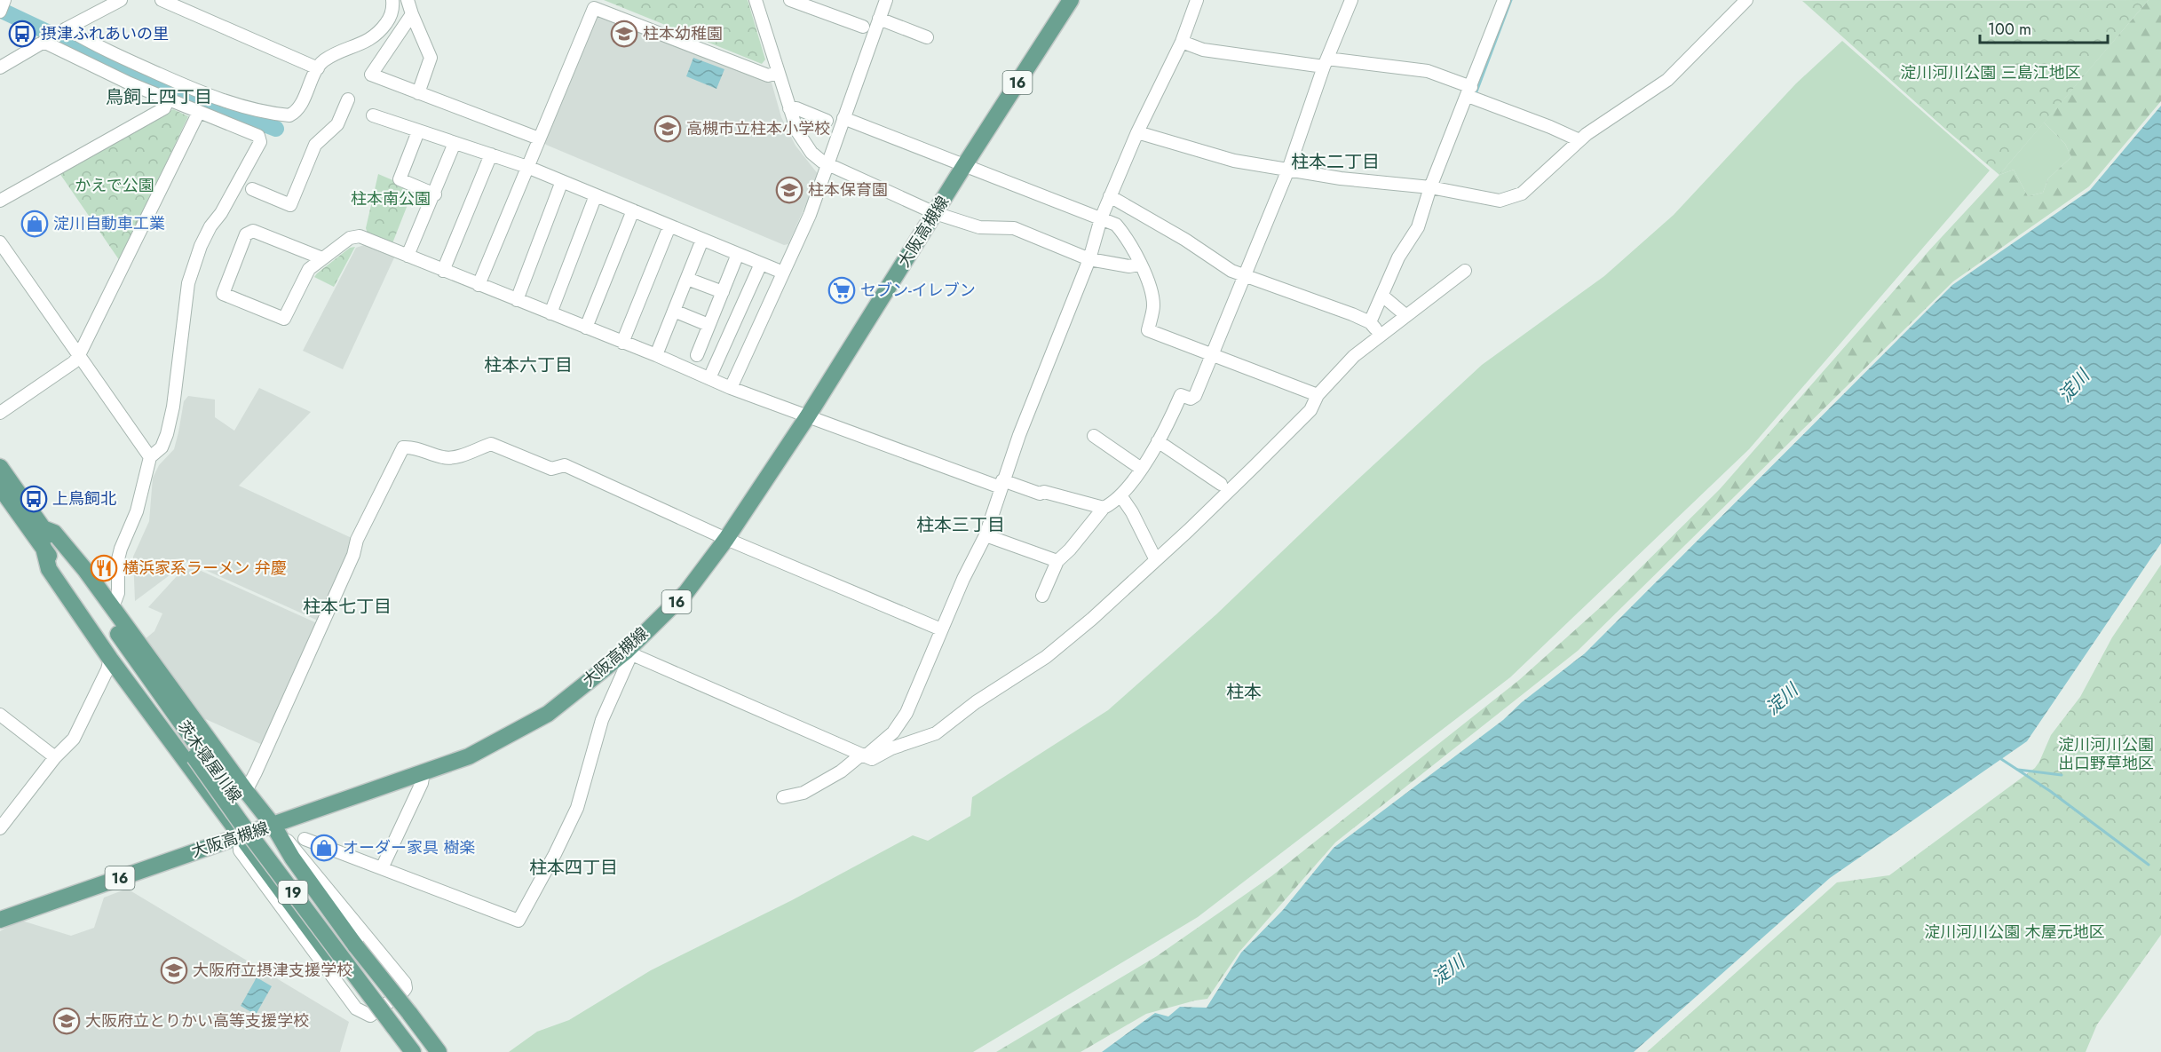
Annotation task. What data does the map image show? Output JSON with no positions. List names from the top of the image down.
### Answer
{
  "streets": {
    "main road": [
      "16",
      "大阪高槻線",
      "茨木寝屋川線",
      "19"
    ]
  },
  "districts": [
    "鳥飼上四丁目",
    "柱本二丁目",
    "柱本六丁目",
    "柱本三丁目",
    "柱本七丁目",
    "柱本",
    "柱本四丁目"
  ],
  "water": ["淀川"],
  "parks": [
    "淀川河川公園 三島江地区",
    "かえで公園",
    "柱本南公園",
    "淀川河川公園 出口野草地区",
    "淀川河川公園 木屋元地区"
  ],
  "places": {
    "bus stop": ["摂津ふれあいの里", "上鳥飼北"],
    "school or university": [
      "柱本幼稚園",
      "高槻市立柱本小学校",
      "柱本保育園",
      "大阪府立摂津支援学校",
      "大阪府立とりかい高等支援学校"
    ],
    "shop": ["淀川自動車工業", "オーダー家具 樹楽"],
    "supermarket": ["セブン-イレブン"],
    "restaurant": ["横浜家系ラーメン 弁慶"]
  },
  "scale_bar": "100 m"
}
